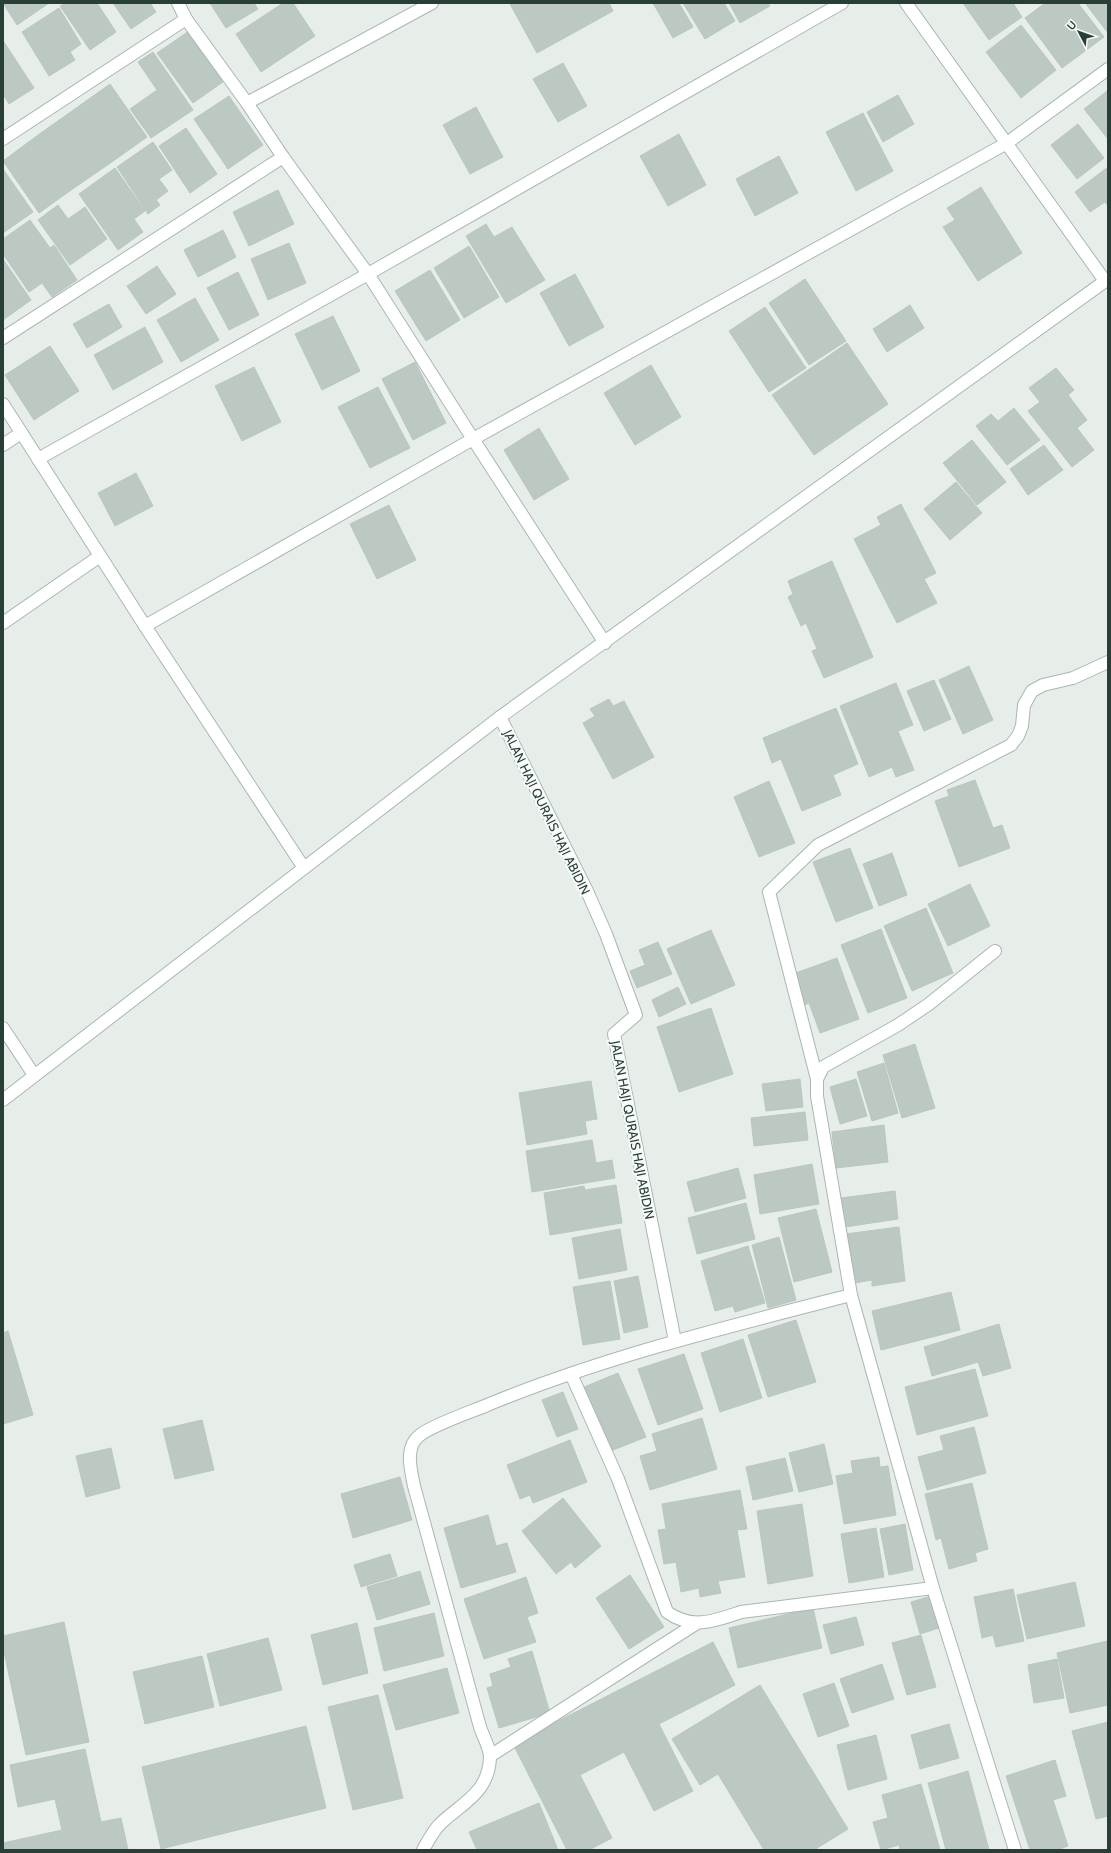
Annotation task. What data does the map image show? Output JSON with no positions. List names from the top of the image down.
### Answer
{
  "streets": {
    "street": ["JALAN HAJI QURAIS HAJI ABIDIN"]
  },
  "north": "top left"
}
